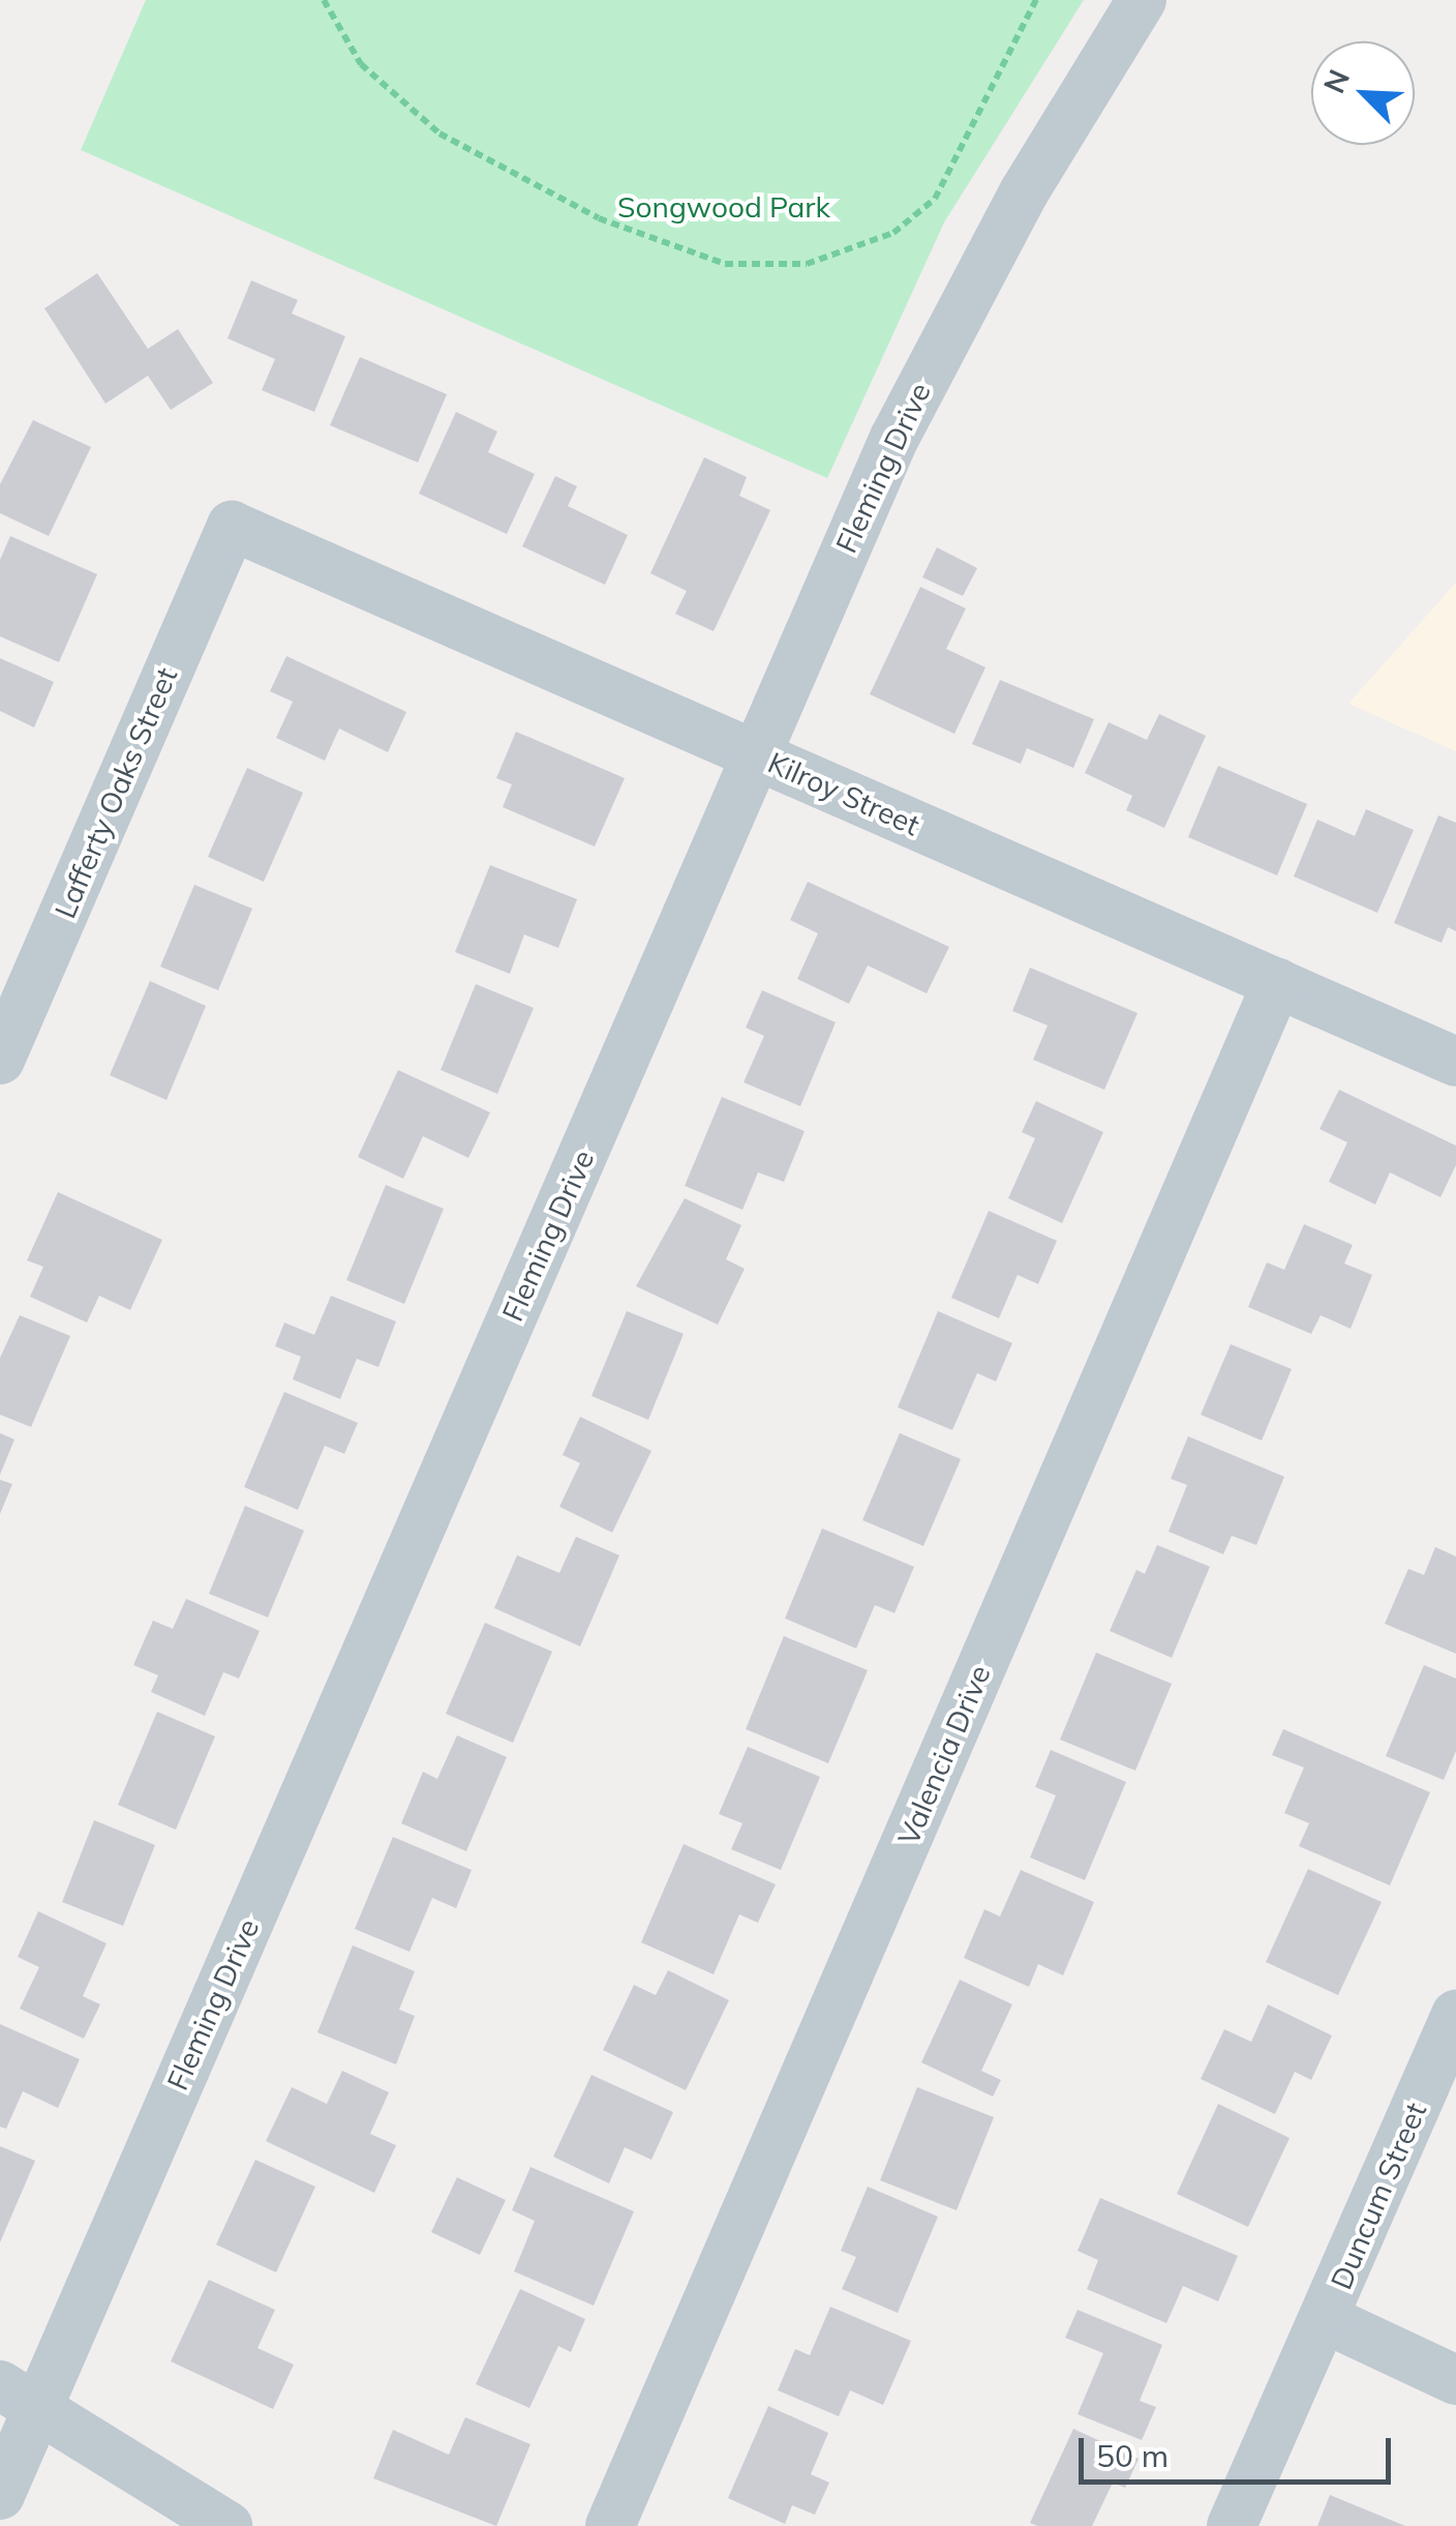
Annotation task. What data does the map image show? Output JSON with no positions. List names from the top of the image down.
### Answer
{
  "streets": {
    "street": [
      "Fleming Drive",
      "Lafferty Oaks Street",
      "Kilroy Street",
      "Valencia Drive",
      "Duncum Street"
    ]
  },
  "crossings": [
    ["Fleming Drive", "Kilroy Street"],
    ["Lafferty Oaks Street", "Kilroy Street"],
    ["Kilroy Street", "Valencia Drive"]
  ],
  "parks": ["Songwood Park"],
  "scale_bar": "50 m",
  "north": "top left"
}
